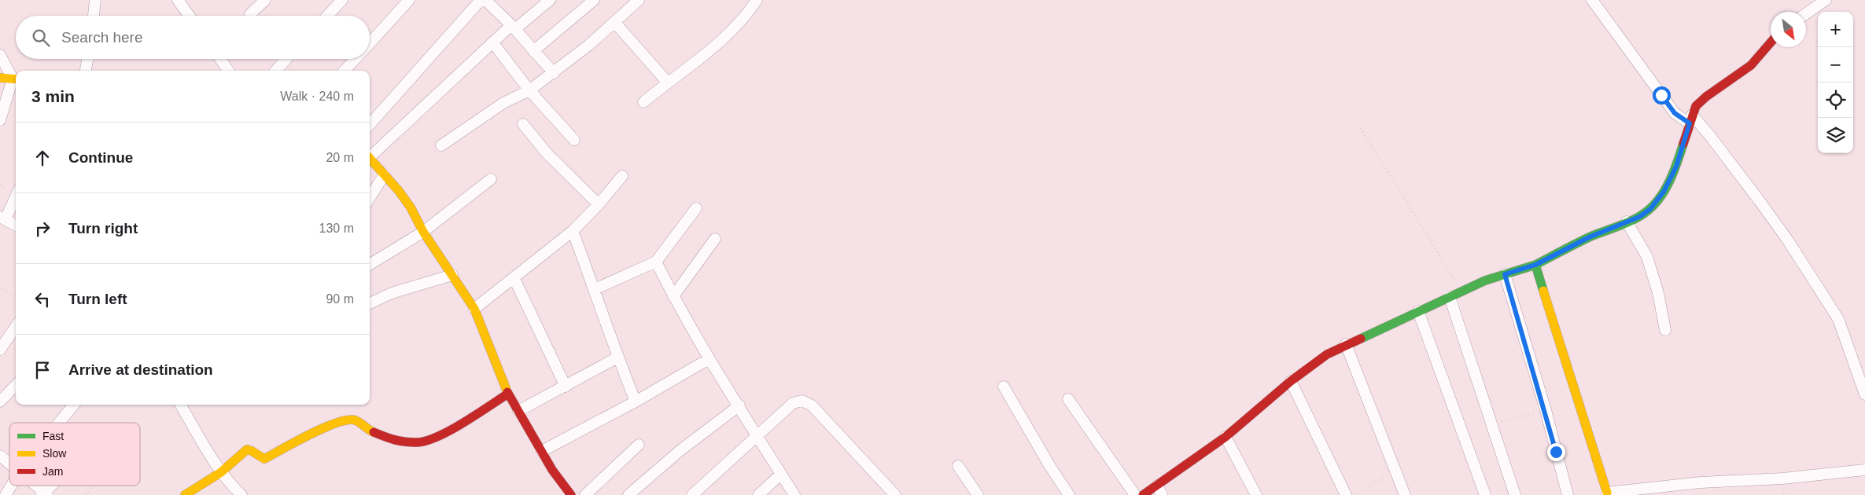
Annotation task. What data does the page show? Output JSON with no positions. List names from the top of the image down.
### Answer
{
  "legend": ["Fast", "Slow", "Jam"],
  "north": "bottom right",
  "page": {
    "map_buttons": ["+", "−"],
    "search": "Search here",
    "heading": ["3 min", "Walk · 240 m"],
    "list": [
      ["Continue", "20 m"],
      ["Turn right", "130 m"],
      ["Turn left", "90 m"],
      "Arrive at destination"
    ]
  }
}
